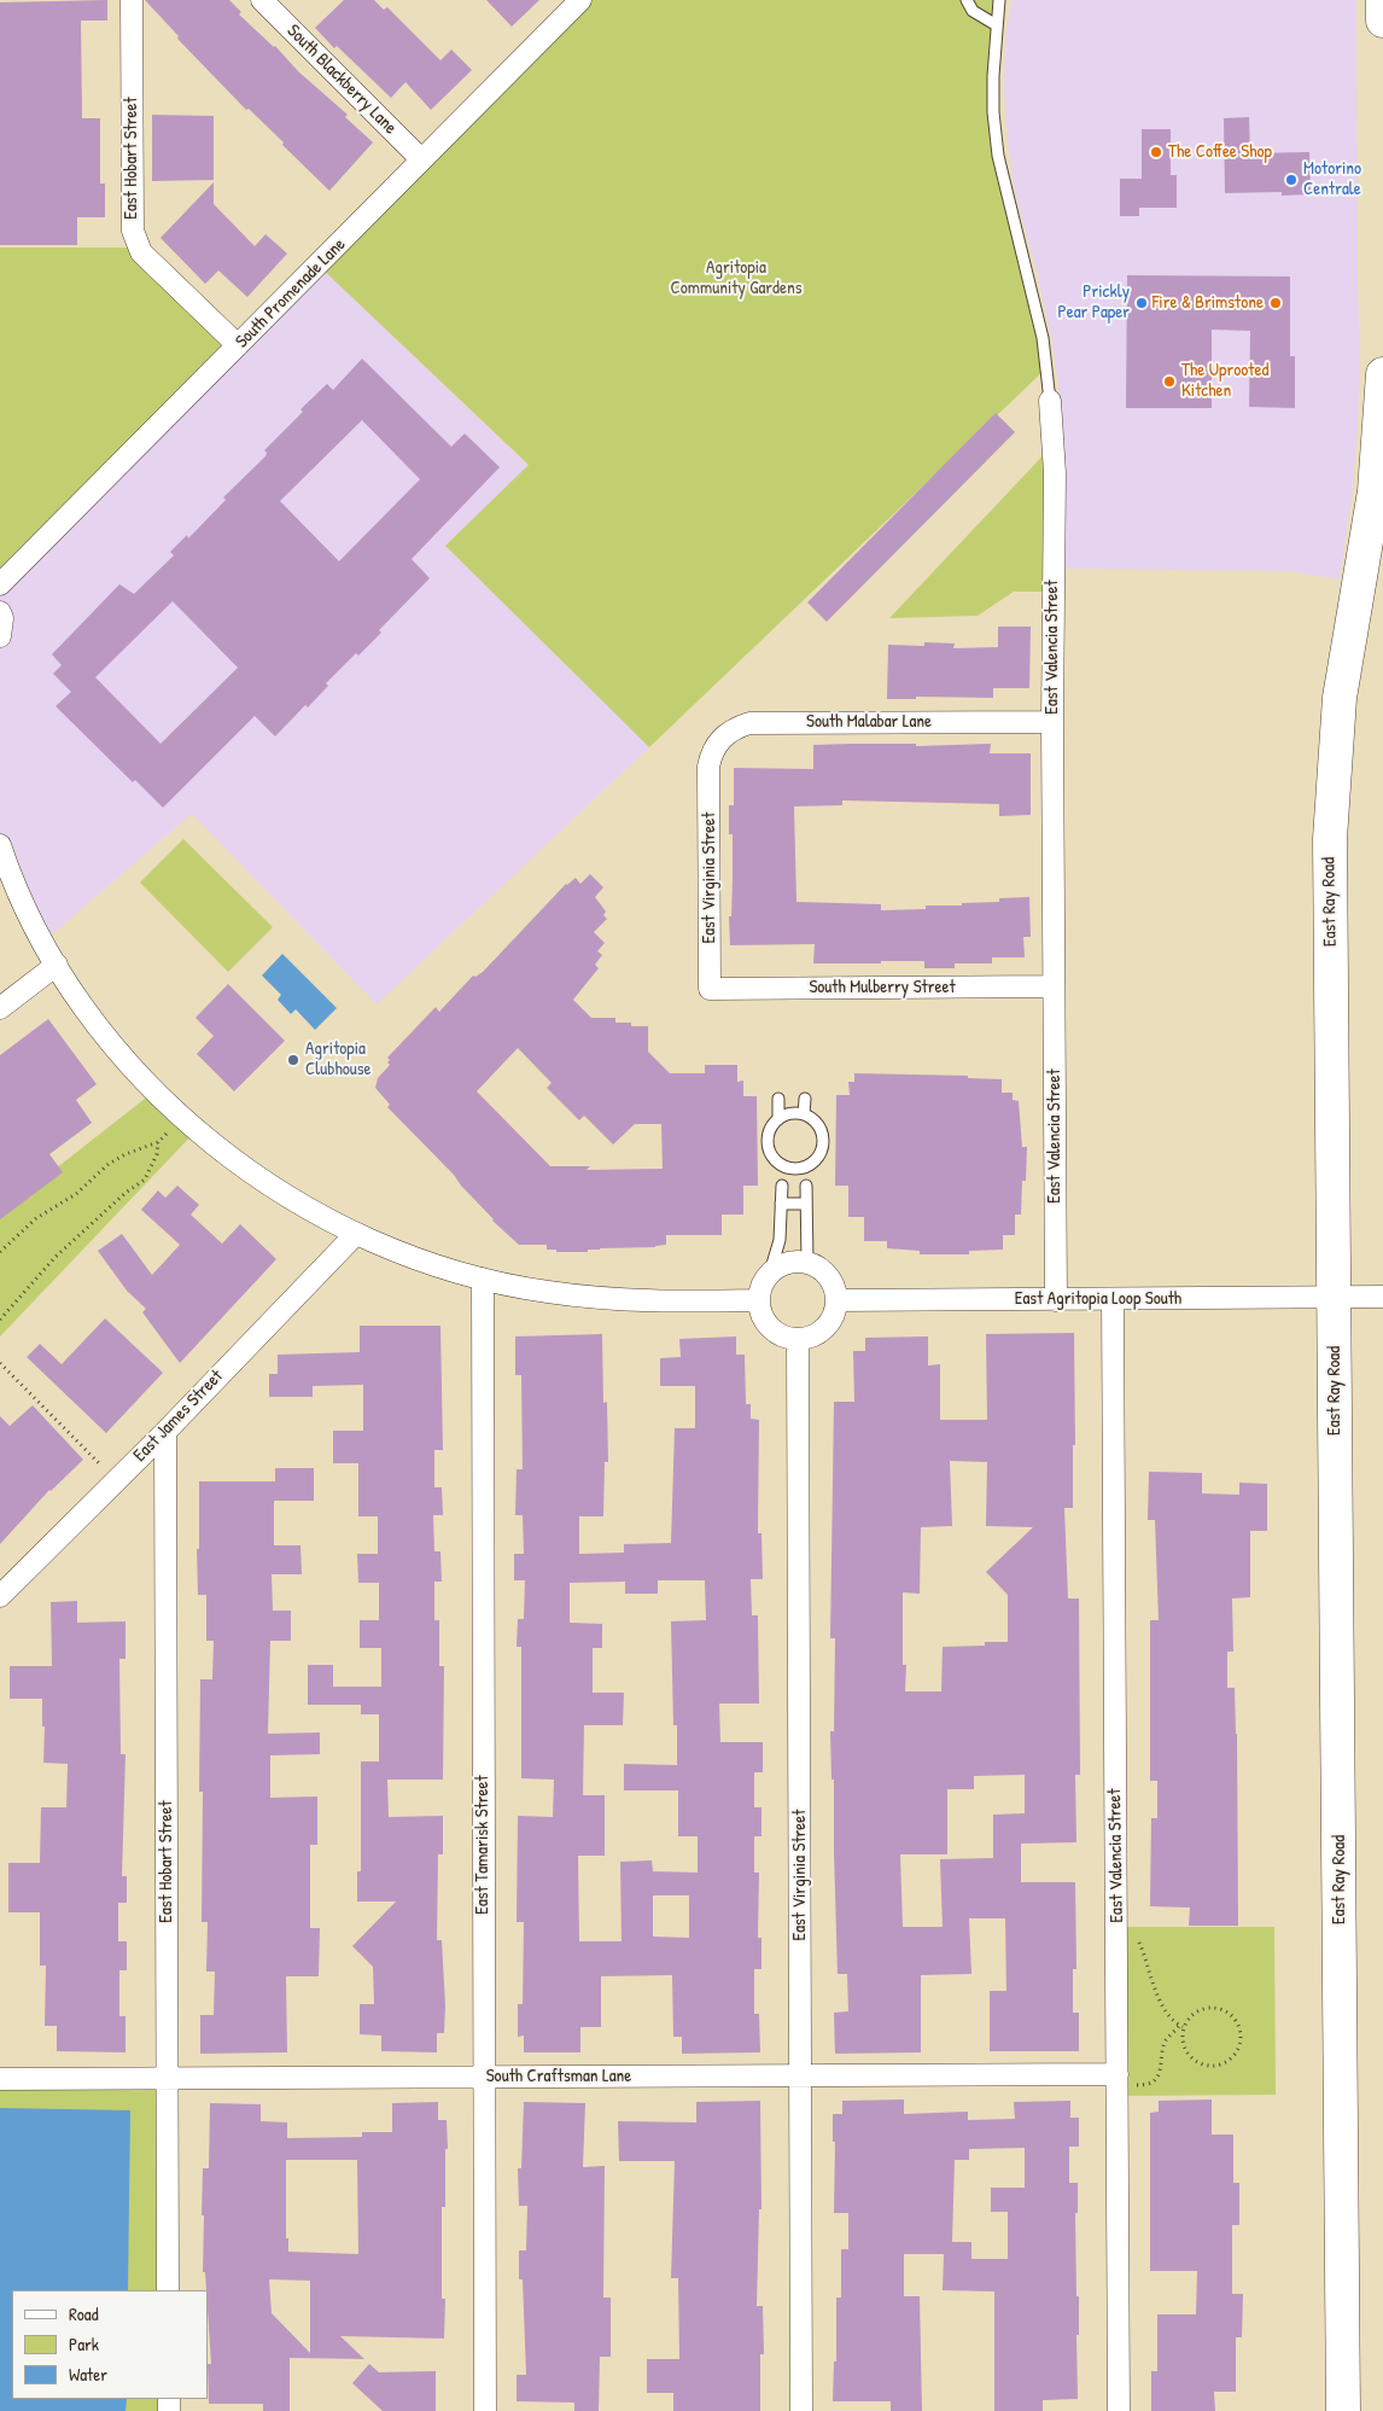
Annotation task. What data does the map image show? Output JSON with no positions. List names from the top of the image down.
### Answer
{
  "streets": {
    "main road": ["East Ray Road"],
    "street": [
      "South Blackberry Lane",
      "East Hobart Street",
      "South Promenade Lane",
      "East Valencia Street",
      "South Malabar Lane",
      "East Virginia Street",
      "South Mulberry Street",
      "East Agritopia Loop South",
      "East James Street",
      "East Tamarisk Street",
      "South Craftsman Lane"
    ]
  },
  "crossings": [
    ["South Blackberry Lane", "South Promenade Lane"],
    ["East Hobart Street", "South Promenade Lane"],
    ["East Hobart Street", "East James Street"],
    ["East Hobart Street", "South Craftsman Lane"],
    ["East Valencia Street", "South Malabar Lane"],
    ["East Valencia Street", "South Mulberry Street"],
    ["East Valencia Street", "East Agritopia Loop South"],
    ["East Valencia Street", "South Craftsman Lane"],
    ["South Malabar Lane", "East Virginia Street"],
    ["East Virginia Street", "South Mulberry Street"],
    ["East Virginia Street", "East Agritopia Loop South"],
    ["East Virginia Street", "South Craftsman Lane"],
    ["East Ray Road", "East Agritopia Loop South"],
    ["East Tamarisk Street", "South Craftsman Lane"]
  ],
  "parks": ["Agritopia Community Gardens"],
  "places": [
    "The Coffee Shop",
    "Motorino Centrale",
    "Prickly Pear Paper",
    "Fire & Brimstone",
    "The Uprooted Kitchen",
    "Agritopia Clubhouse"
  ],
  "legend": ["Road", "Park", "Water"]
}
